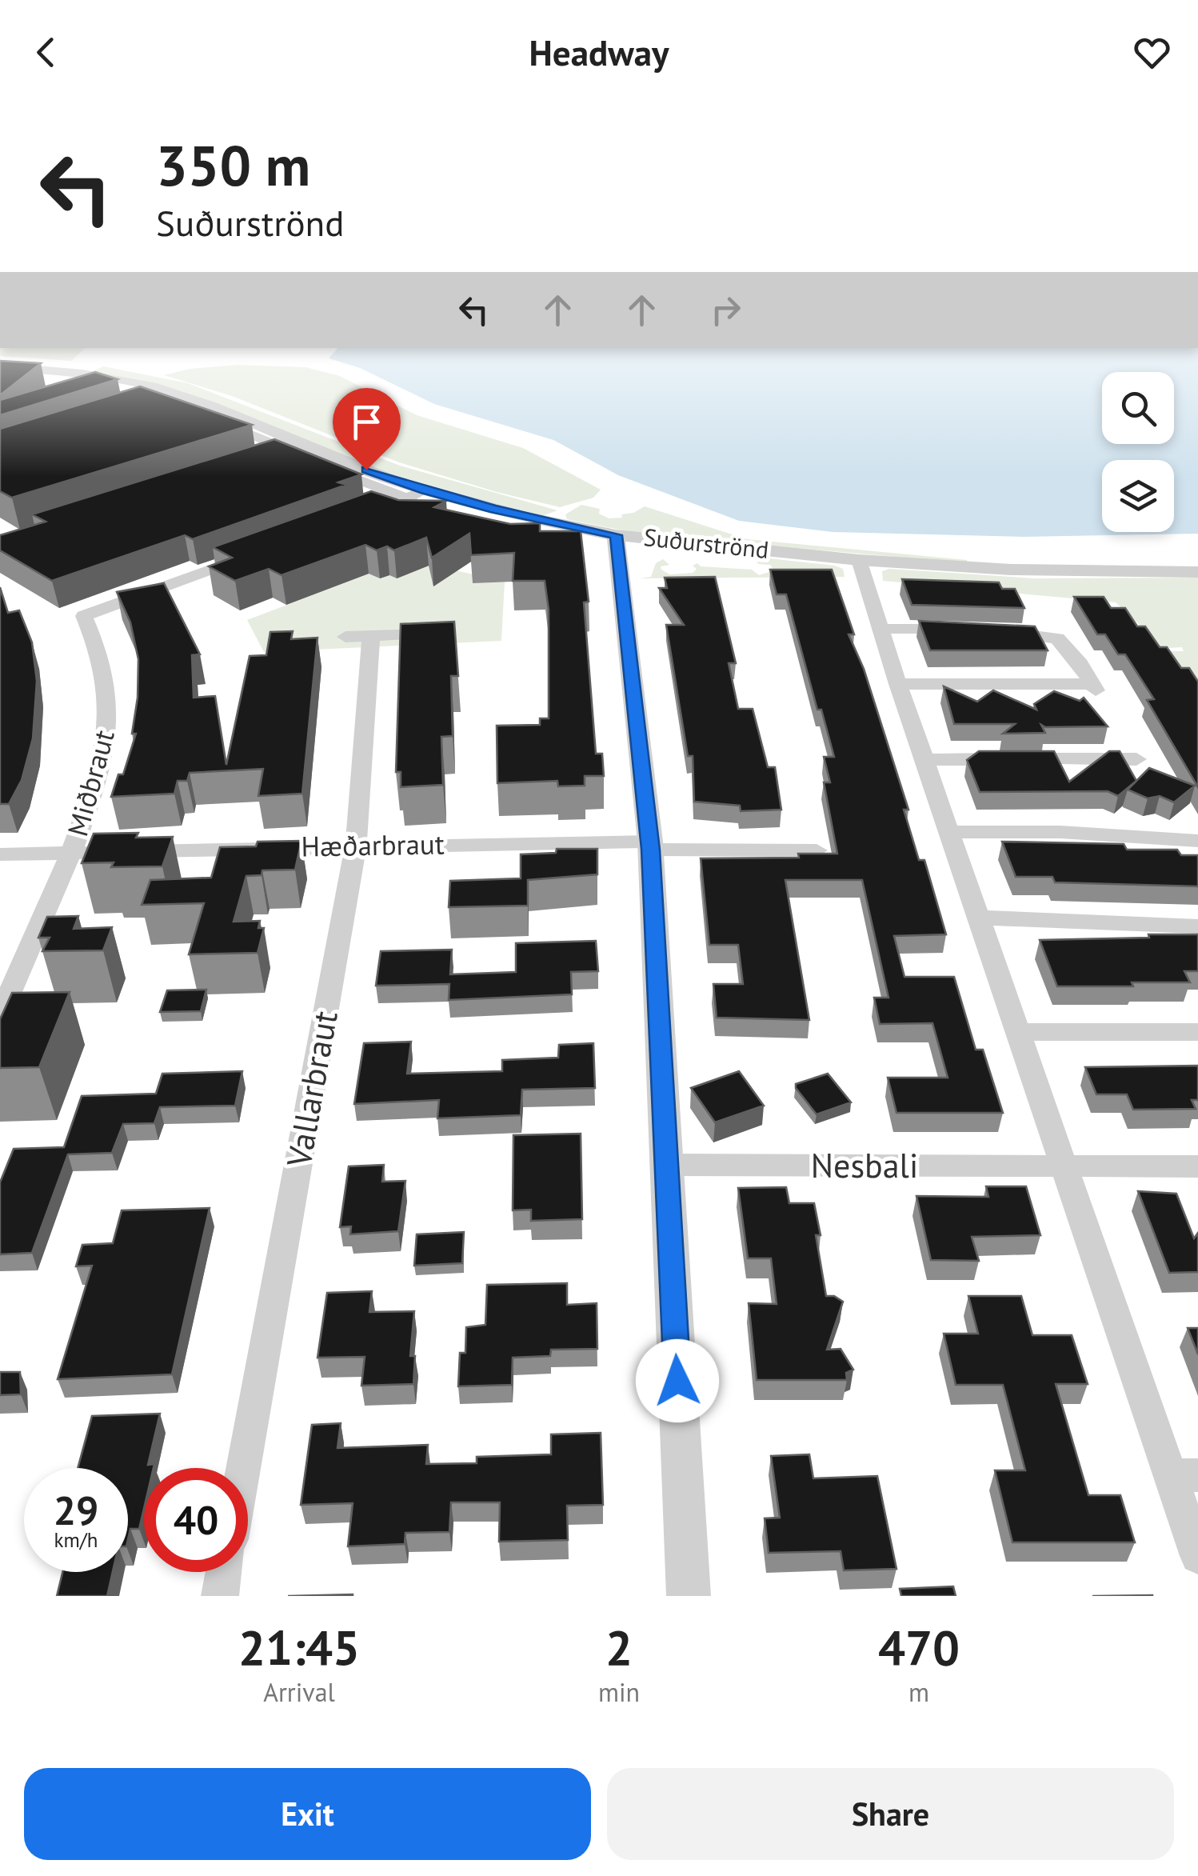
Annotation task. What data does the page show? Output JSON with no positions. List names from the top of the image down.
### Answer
{
  "streets": {
    "street": [
      "Suðurströnd",
      "Miðbraut",
      "Hæðarbraut",
      "Vallarbraut",
      "Nesbali"
    ]
  },
  "crossings": [
    ["Miðbraut", "Hæðarbraut"],
    ["Hæðarbraut", "Vallarbraut"]
  ],
  "page": {
    "header": "Headway",
    "turn": ["350 m", "Suðurströnd"],
    "speed": "29 km/h",
    "limit": "40",
    "eta": [
      "21:45",
      "Arrival",
      "2",
      "min",
      "470",
      "m"
    ],
    "buttons": ["Exit", "Share"]
  }
}
